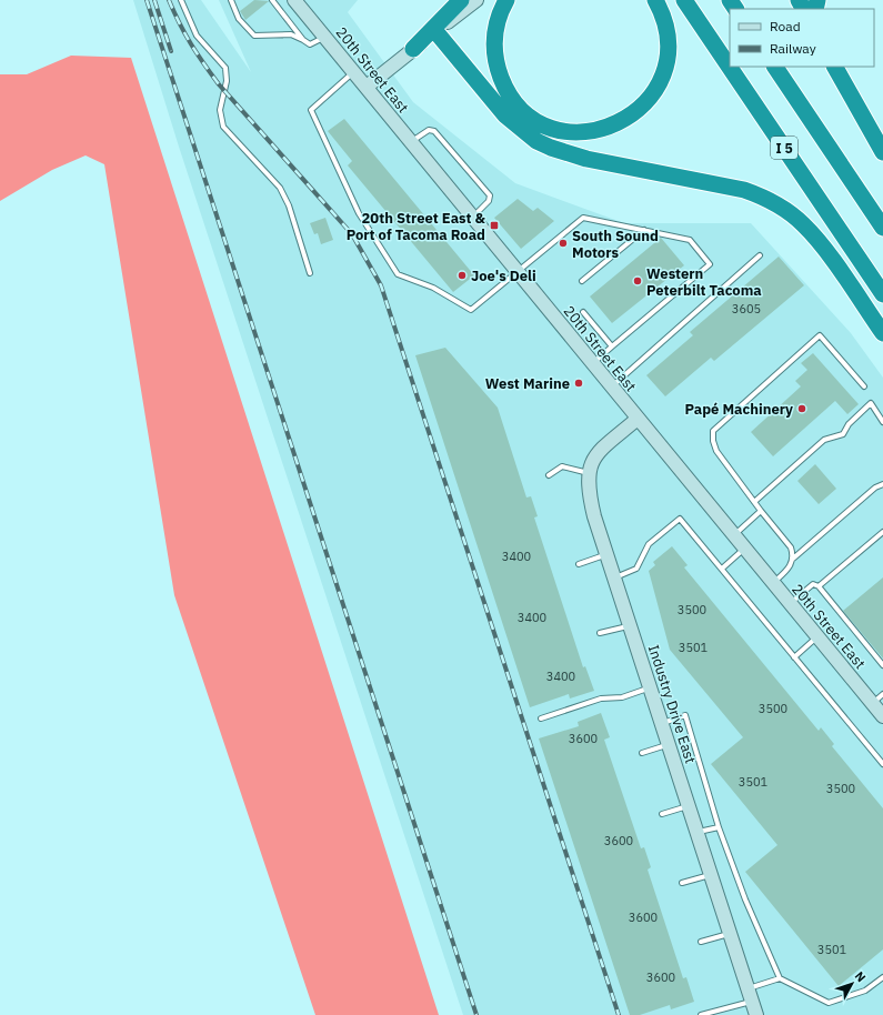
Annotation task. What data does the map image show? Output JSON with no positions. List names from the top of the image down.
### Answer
{
  "streets": {
    "highway": ["I 5"],
    "main road": ["20th Street East", "Industry Drive East"]
  },
  "crossings": [
    ["20th Street East", "Industry Drive East"]
  ],
  "places": {
    "transit": ["20th Street East & Port of Tacoma Road"],
    "other": [
      "South Sound Motors",
      "Joe's Deli",
      "Western Peterbilt Tacoma",
      "West Marine",
      "Papé Machinery"
    ]
  },
  "house_numbers": [
    "3605",
    "3400",
    "3500",
    "3400",
    "3501",
    "3400",
    "3500",
    "3600",
    "3501",
    "3500",
    "3600",
    "3600",
    "3501",
    "3600"
  ],
  "legend": ["Road", "Railway"],
  "north": "top right"
}
